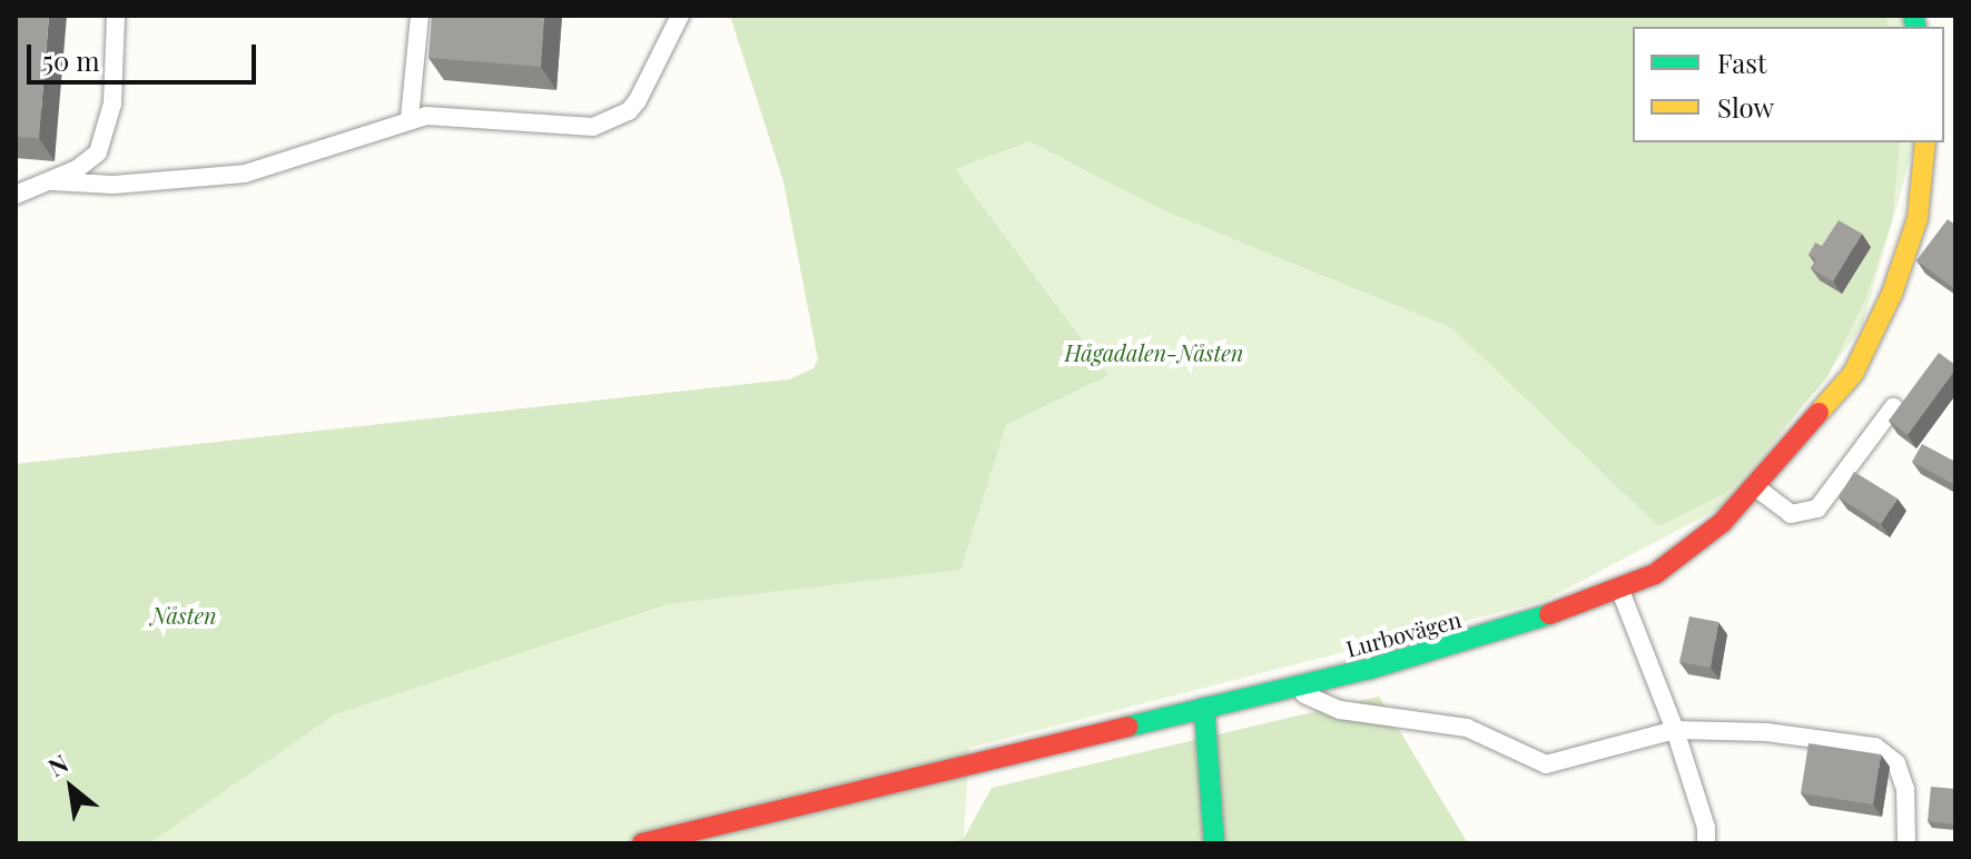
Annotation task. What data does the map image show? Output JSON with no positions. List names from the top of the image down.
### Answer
{
  "streets": {
    "street": ["Lurbovägen"]
  },
  "parks": ["Hågadalen-Nåsten", "Nåsten"],
  "legend": ["Fast", "Slow"],
  "scale_bar": "50 m",
  "north": "top left"
}
